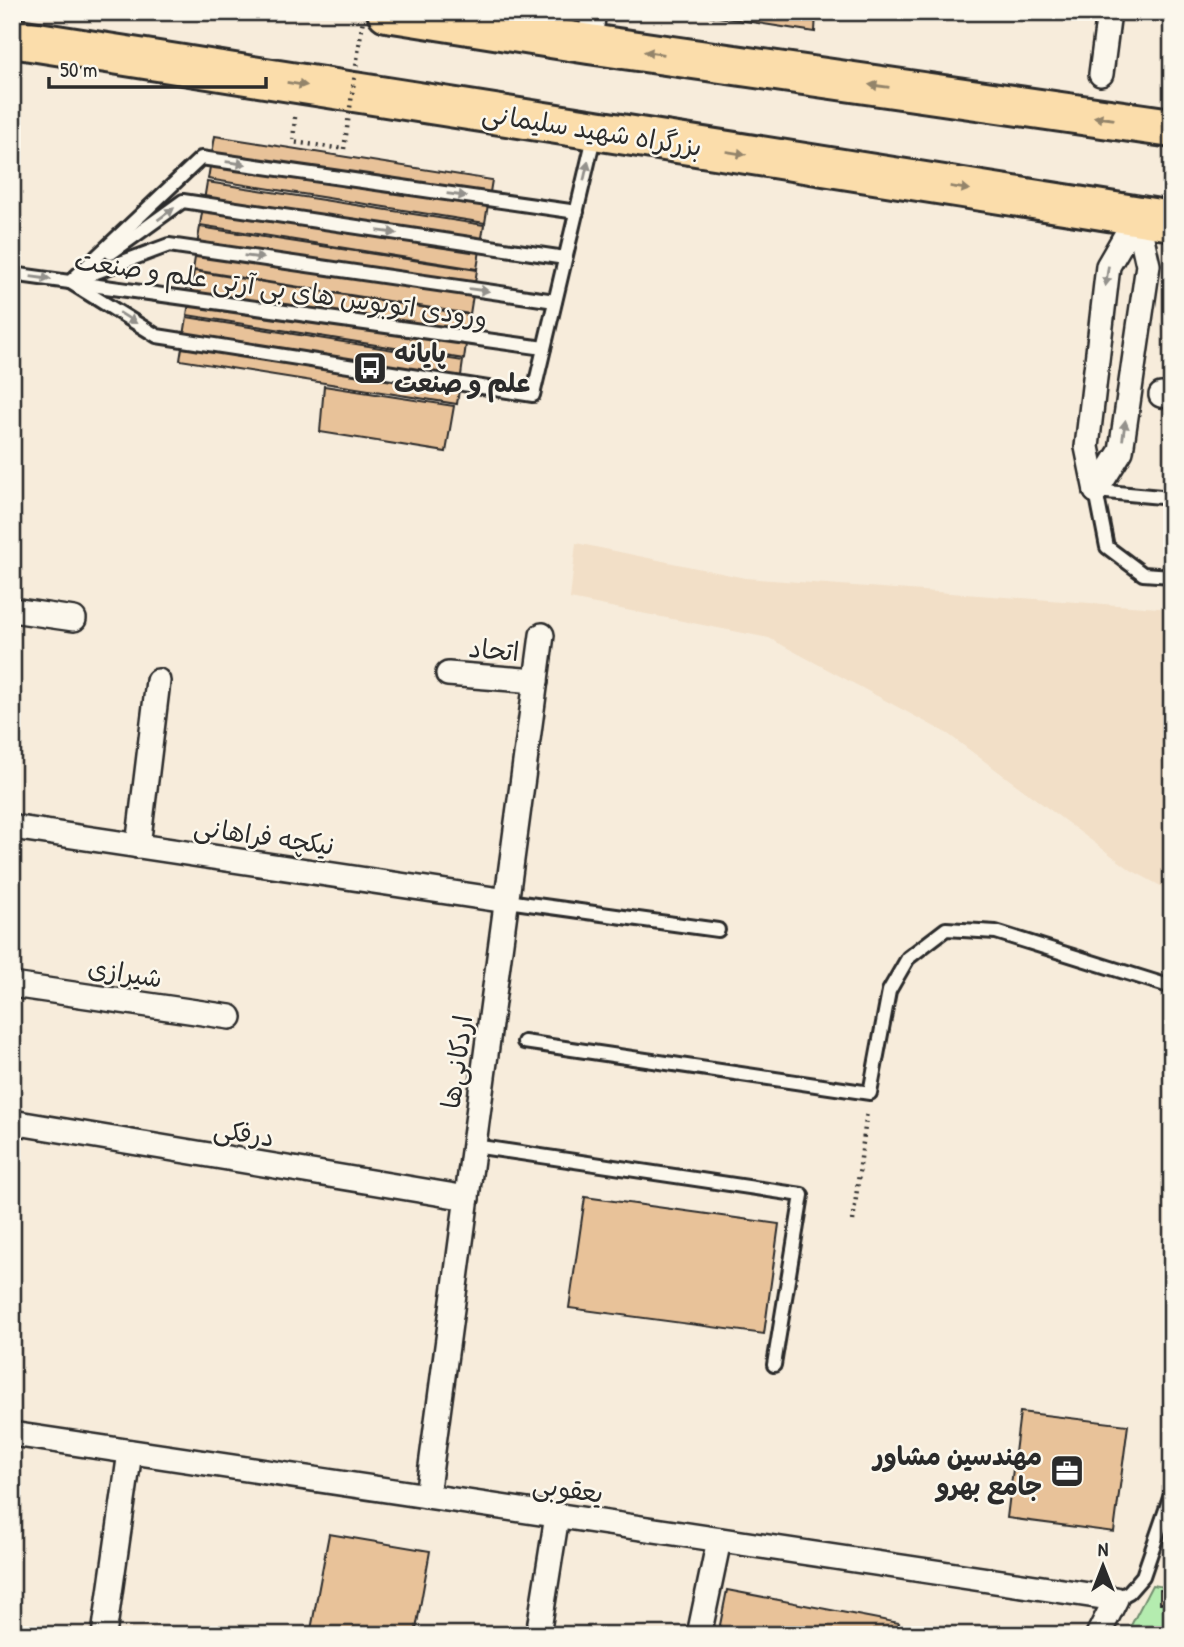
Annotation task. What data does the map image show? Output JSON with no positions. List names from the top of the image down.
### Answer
{
  "streets": {
    "highway": ["بزرگراه شهید سلیمانی"],
    "street": [
      "اتحاد",
      "نیکچه فراهانی",
      "شیرازی",
      "اردکانی‌ها",
      "درفکی",
      "یعقوبی"
    ],
    "lane": ["ورودی اتوبوس های بی آرتی علم و صنعت"]
  },
  "crossings": [
    ["اتحاد", "اردکانی‌ها"],
    ["نیکچه فراهانی", "اردکانی‌ها"],
    ["اردکانی‌ها", "درفکی"],
    ["اردکانی‌ها", "یعقوبی"]
  ],
  "places": {
    "bus stop": ["پایانه علم و صنعت"],
    "office": ["مهندسین مشاور جامع بهرو"]
  },
  "scale_bar": "50 m",
  "north": "top"
}
